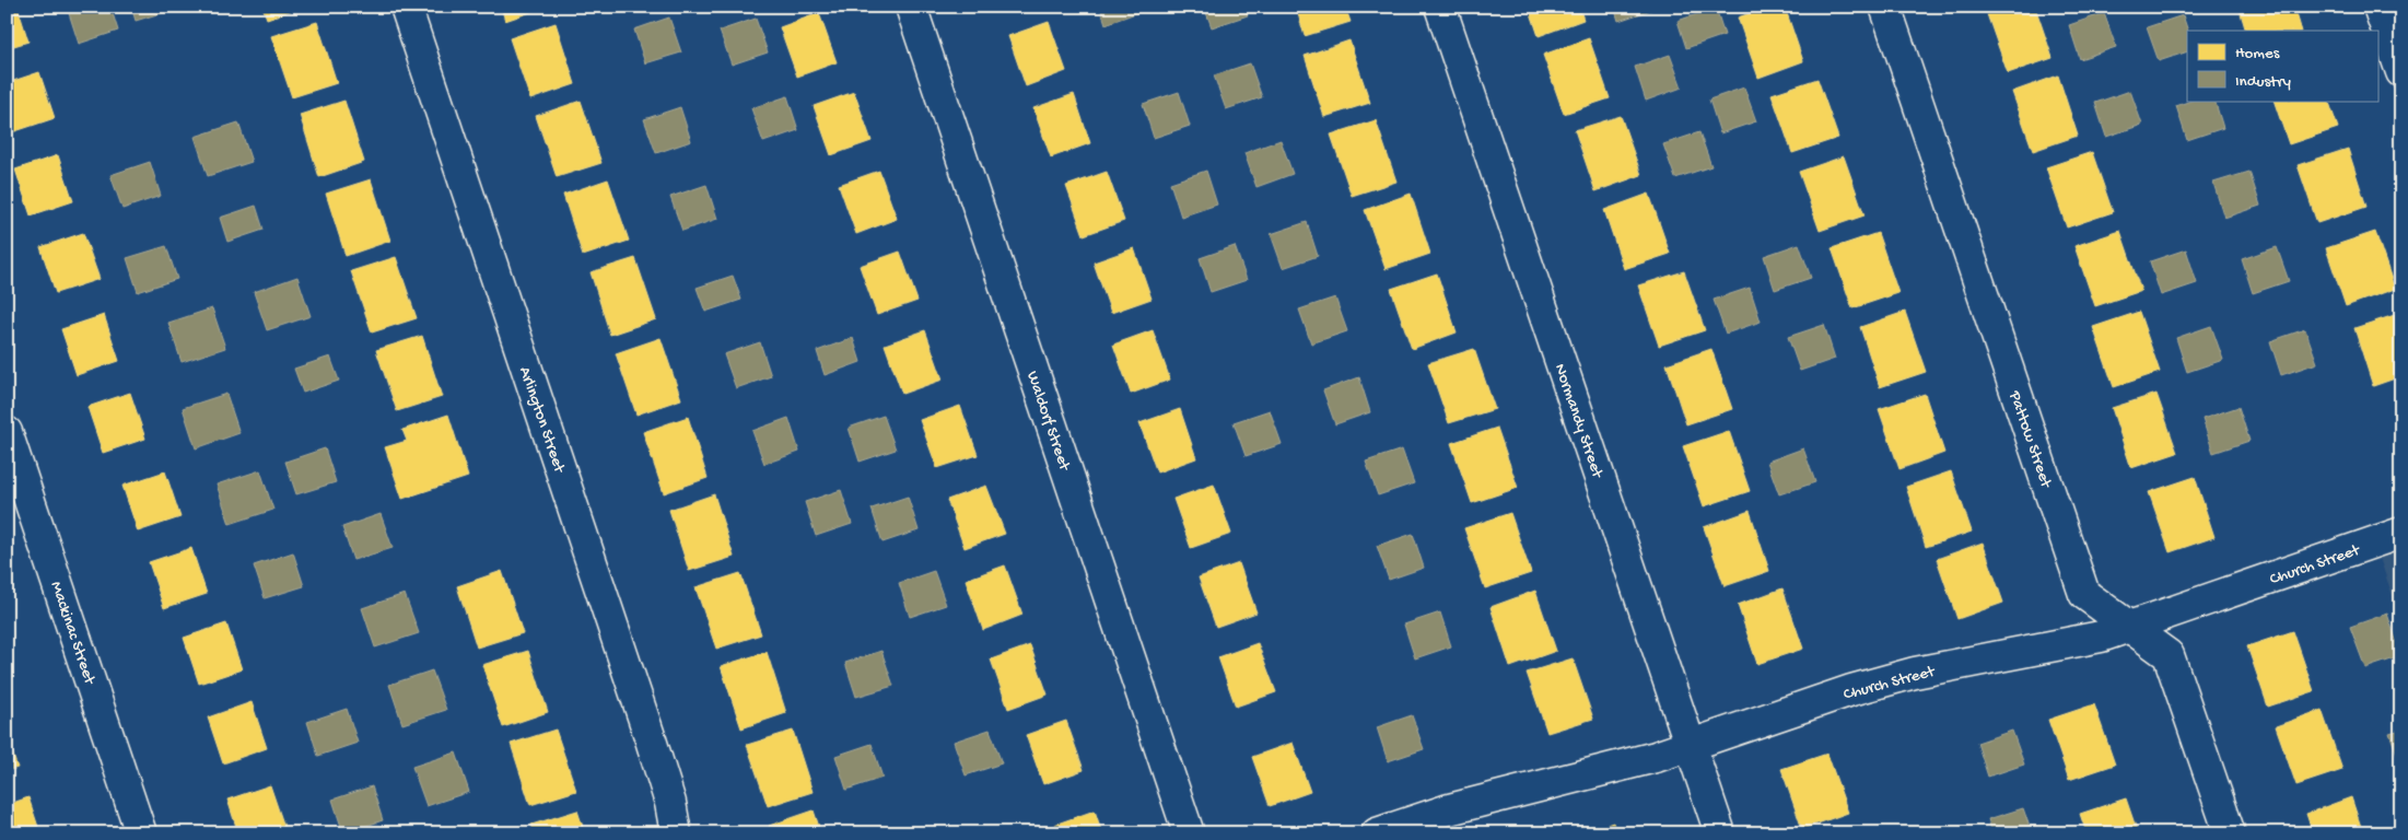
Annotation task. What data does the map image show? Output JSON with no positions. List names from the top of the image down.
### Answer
{
  "streets": {
    "street": [
      "Arlington Street",
      "Waldorf Street",
      "Normandy Street",
      "Pattow Street",
      "Church Street",
      "Mackinac Street"
    ]
  },
  "crossings": [
    ["Normandy Street", "Church Street"],
    ["Pattow Street", "Church Street"]
  ],
  "legend": ["Homes", "Industry"]
}
